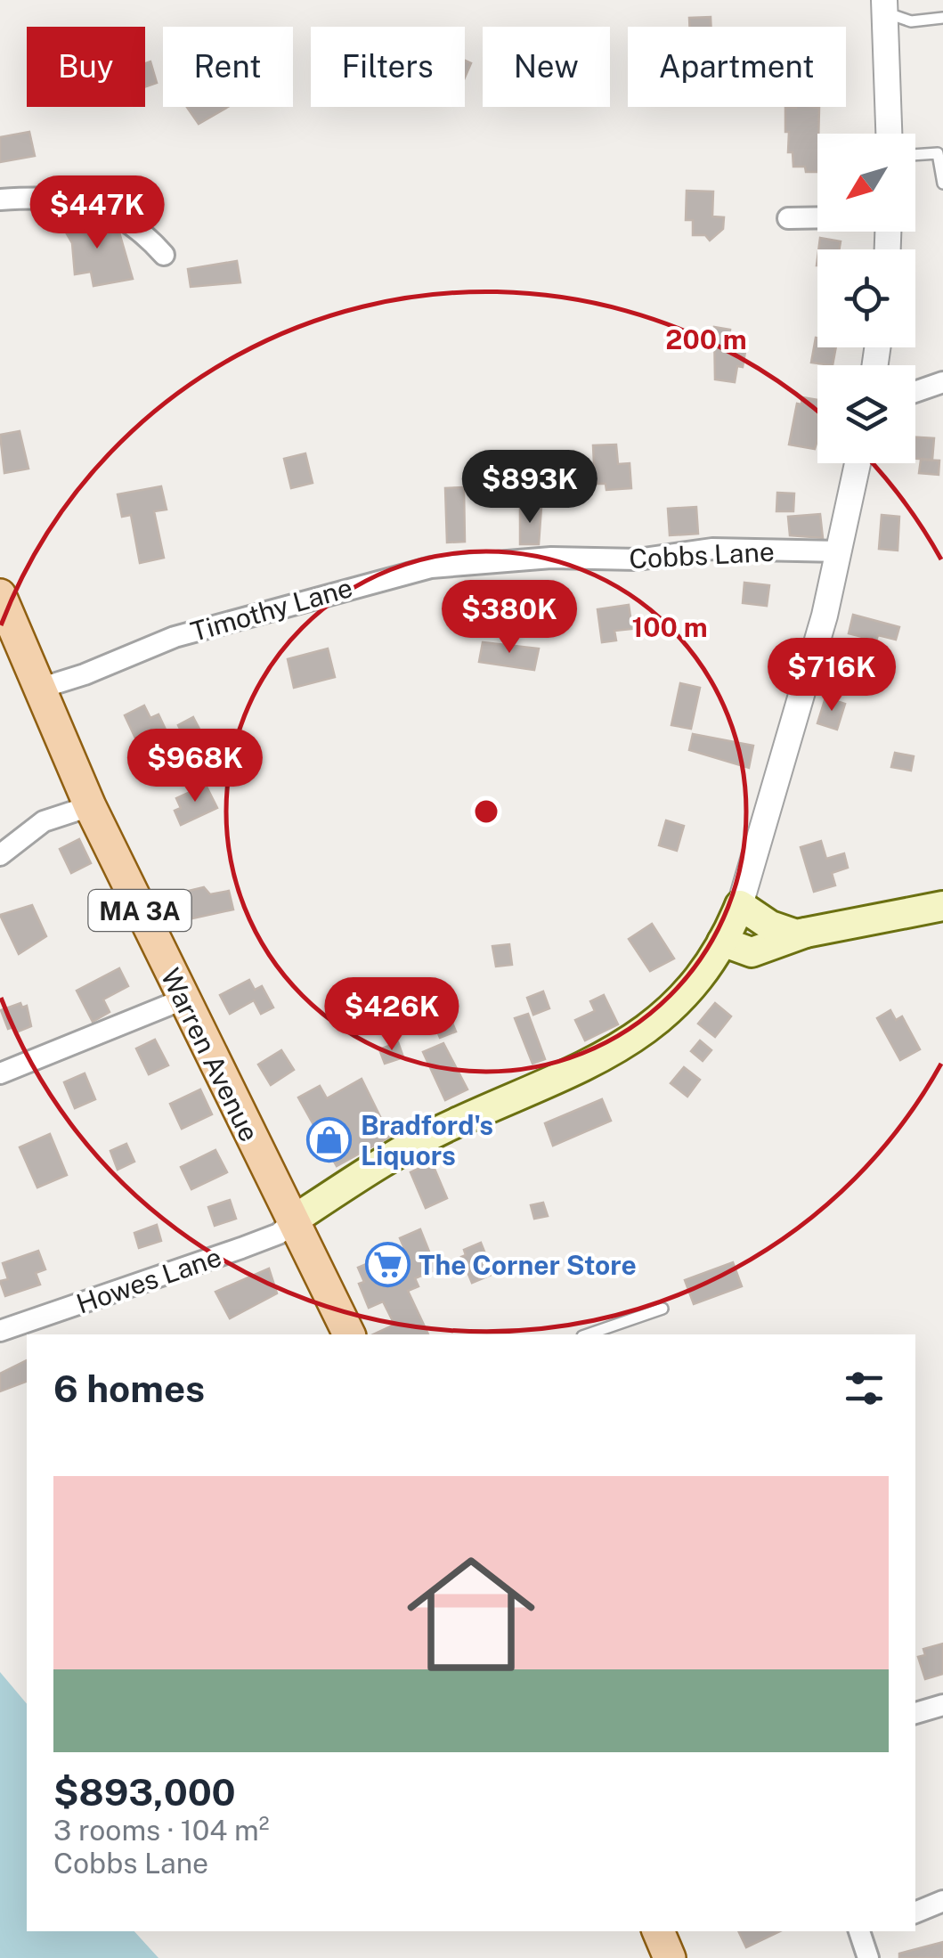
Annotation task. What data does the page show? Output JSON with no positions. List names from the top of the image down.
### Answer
{
  "streets": {
    "main road": ["MA 3A", "Warren Avenue"],
    "street": ["Cobbs Lane", "Timothy Lane", "Howes Lane"]
  },
  "crossings": [
    ["Cobbs Lane", "Timothy Lane"],
    ["Timothy Lane", "Warren Avenue"],
    ["MA 3A", "Warren Avenue"],
    ["MA 3A", "Howes Lane"],
    ["Warren Avenue", "Howes Lane"]
  ],
  "places": {
    "shop": ["Bradford's Liquors"],
    "supermarket": ["The Corner Store"]
  },
  "north": "bottom left",
  "page": {
    "chip": [
      "Buy",
      "Rent",
      "Filters",
      "New",
      "Apartment"
    ],
    "price": [
      "$447K",
      "$893K",
      "$380K",
      "$716K",
      "$968K",
      "$426K"
    ],
    "heading": "6 homes",
    "list": [
      {
        "name": "$893,000",
        "note": "3 rooms · 104 m² · Cobbs Lane"
      }
    ]
  },
  "rings": ["200 m", "100 m"]
}
